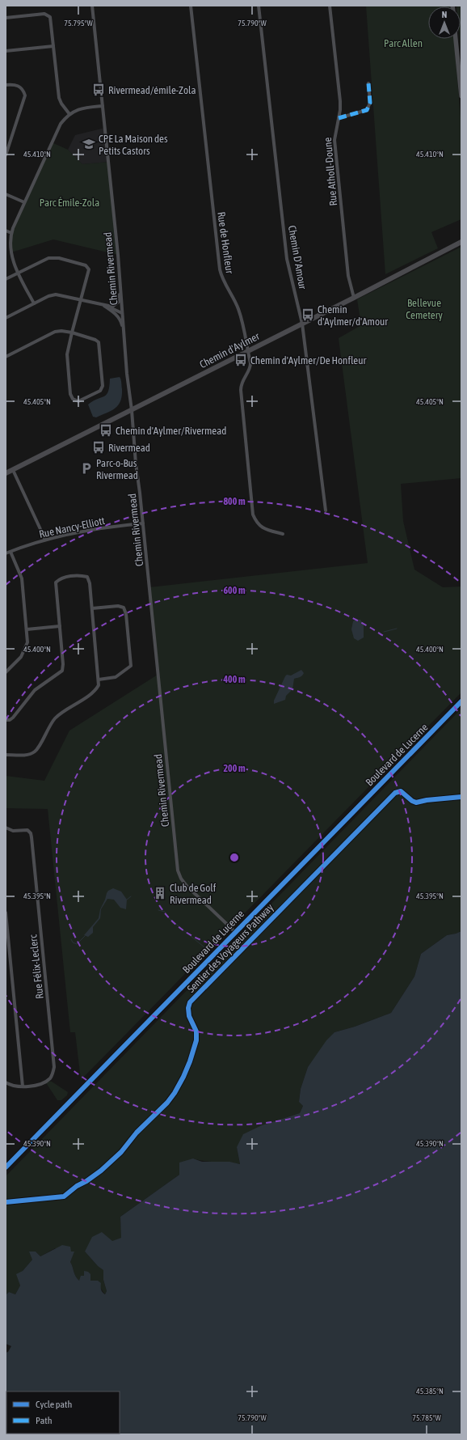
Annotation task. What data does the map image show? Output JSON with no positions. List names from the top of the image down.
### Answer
{
  "streets": {
    "main road": ["Chemin d'Aylmer", "Boulevard de Lucerne"],
    "street": [
      "Rue Atholl-Doune",
      "Rue de Honfleur",
      "Chemin D'Amour",
      "Chemin Rivermead",
      "Rue Nancy-Elliott",
      "Rue Félix-Leclerc"
    ],
    "cycle path": ["Sentier des Voyageurs Pathway"]
  },
  "crossings": [
    ["Rue Atholl-Doune", "Chemin d'Aylmer"],
    ["Rue de Honfleur", "Chemin d'Aylmer"],
    ["Chemin D'Amour", "Chemin d'Aylmer"],
    ["Chemin Rivermead", "Chemin d'Aylmer"],
    ["Chemin Rivermead", "Rue Nancy-Elliott"],
    ["Chemin Rivermead", "Boulevard de Lucerne"]
  ],
  "parks": ["Parc Allen", "Parc Émile-Zola", "Bellevue Cemetery"],
  "places": {
    "bus stop": [
      "Rivermead/émile-Zola",
      "Chemin d'Aylmer/d'Amour",
      "Chemin d'Aylmer/De Honfleur",
      "Chemin d'Aylmer/Rivermead",
      "Rivermead"
    ],
    "school or university": ["CPE La Maison des Petits Castors"],
    "parking": ["Parc-o-Bus Rivermead"],
    "building": ["Club de Golf Rivermead"]
  },
  "legend": ["Cycle path", "Path"],
  "north": "top",
  "coordinates": [
    "75.795°W",
    "75.790°W",
    "45.410°N",
    "45.405°N",
    "45.400°N",
    "45.395°N",
    "45.390°N",
    "45.385°N",
    "75.785°W"
  ],
  "rings": [
    "800 m",
    "600 m",
    "400 m",
    "200 m"
  ]
}
